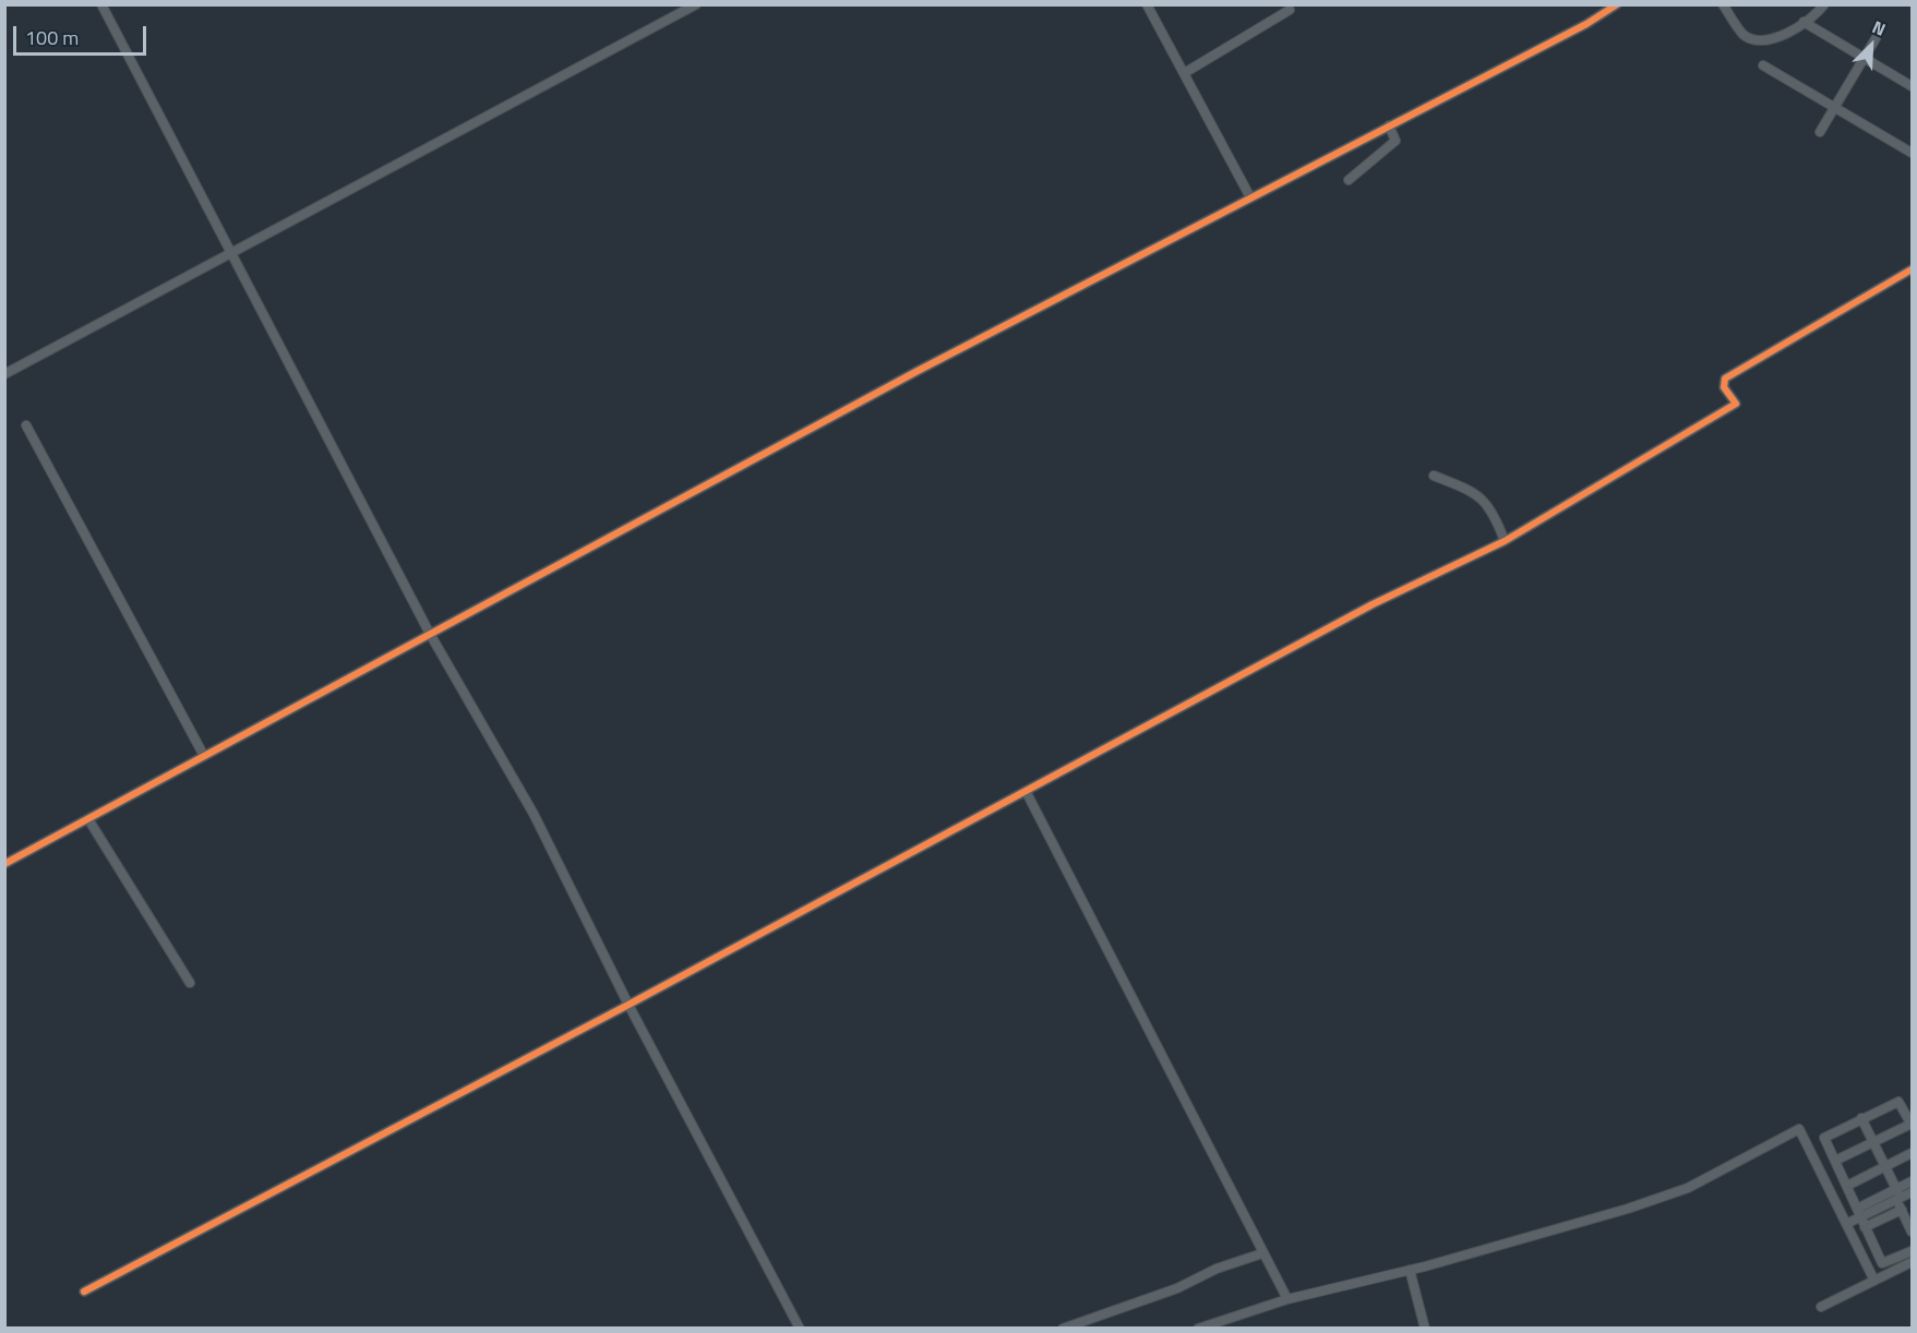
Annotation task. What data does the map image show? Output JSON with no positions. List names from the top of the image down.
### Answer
{
  "scale_bar": "100 m",
  "north": "top right"
}
